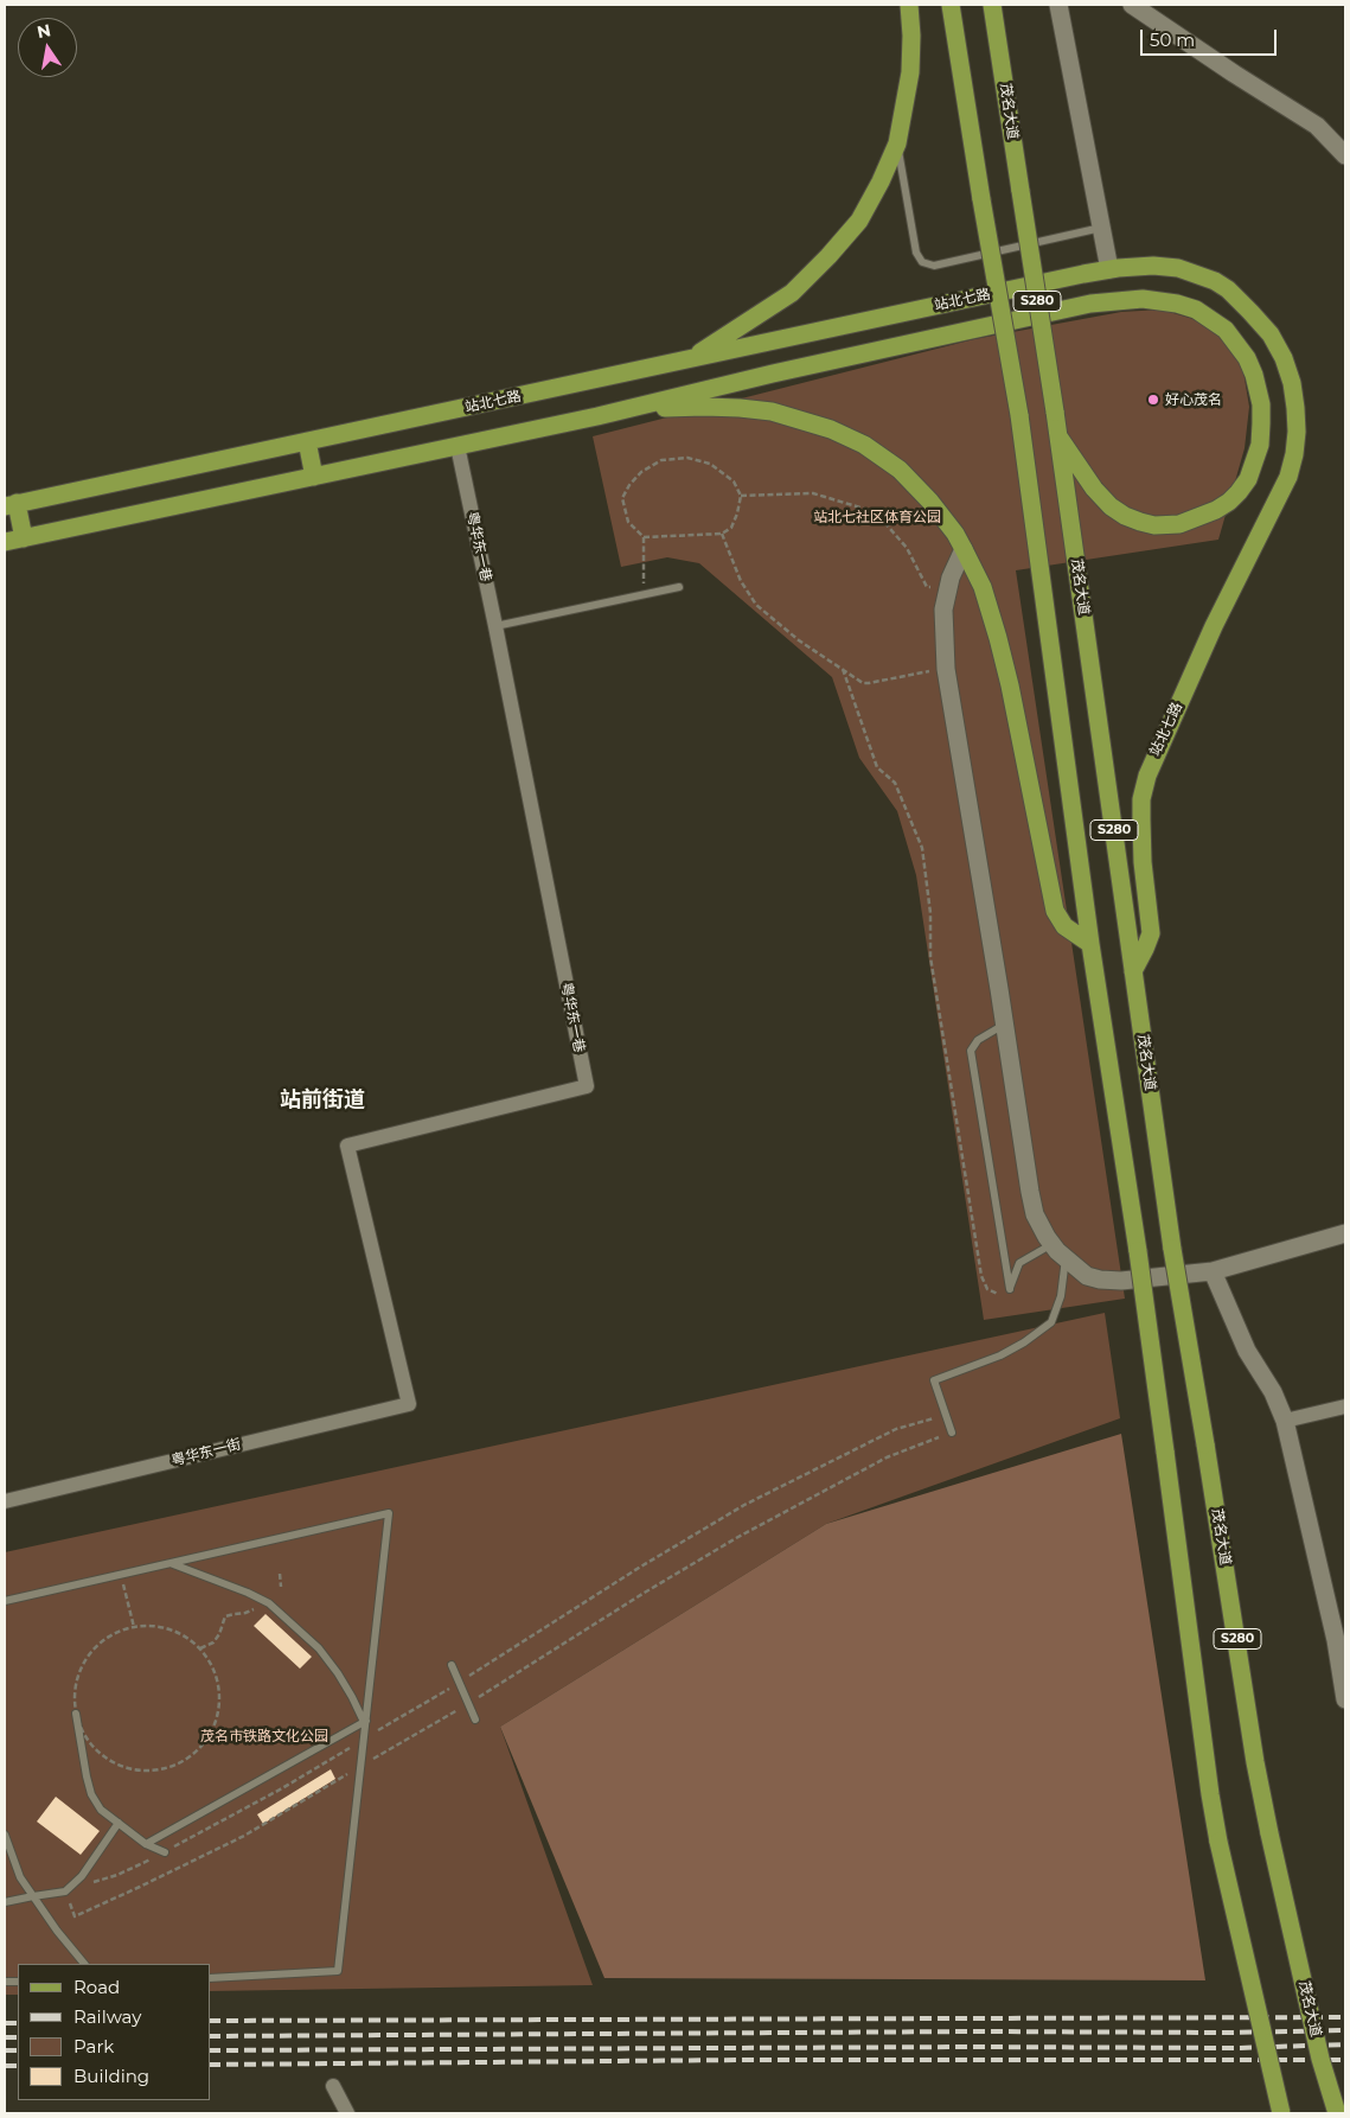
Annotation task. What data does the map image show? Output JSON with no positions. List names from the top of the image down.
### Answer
{
  "streets": {
    "main road": ["茂名大道", "站北七路", "S280"],
    "street": ["粤华东一巷", "粤华东一街"]
  },
  "crossings": [
    ["茂名大道", "站北七路"],
    ["粤华东一巷", "粤华东一街"]
  ],
  "districts": ["站前街道"],
  "parks": ["站北七社区体育公园", "茂名市铁路文化公园"],
  "places": ["好心茂名"],
  "legend": [
    "Road",
    "Railway",
    "Park",
    "Building"
  ],
  "scale_bar": "50 m",
  "north": "top"
}
